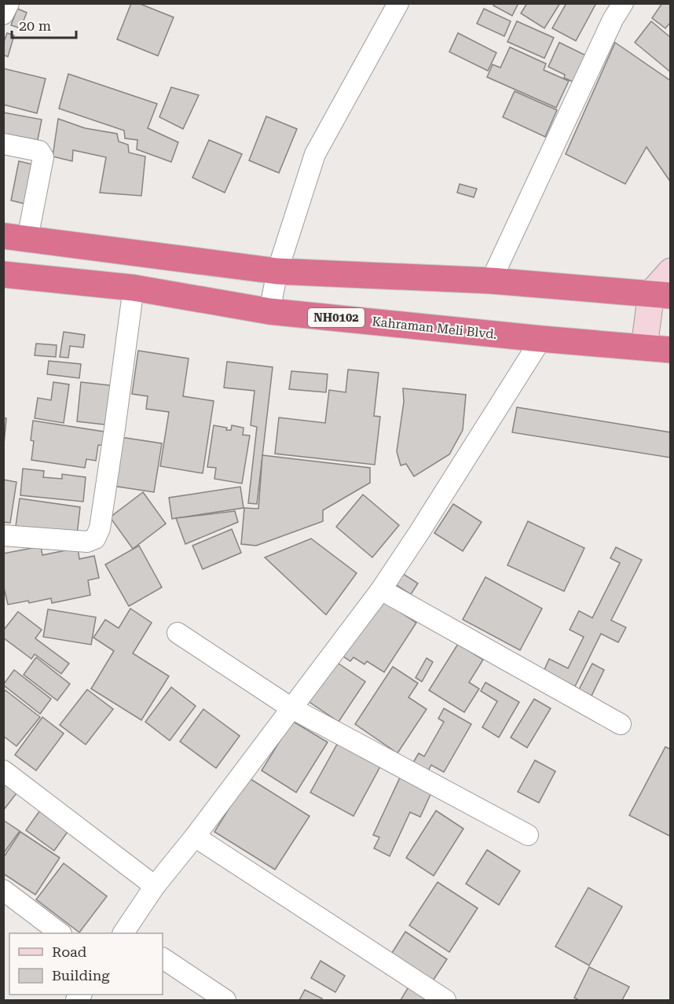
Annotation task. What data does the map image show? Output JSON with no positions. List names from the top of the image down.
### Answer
{
  "streets": {
    "highway": ["NH0102", "Kahraman Meli Blvd."]
  },
  "legend": ["Road", "Building"],
  "scale_bar": "20 m"
}
